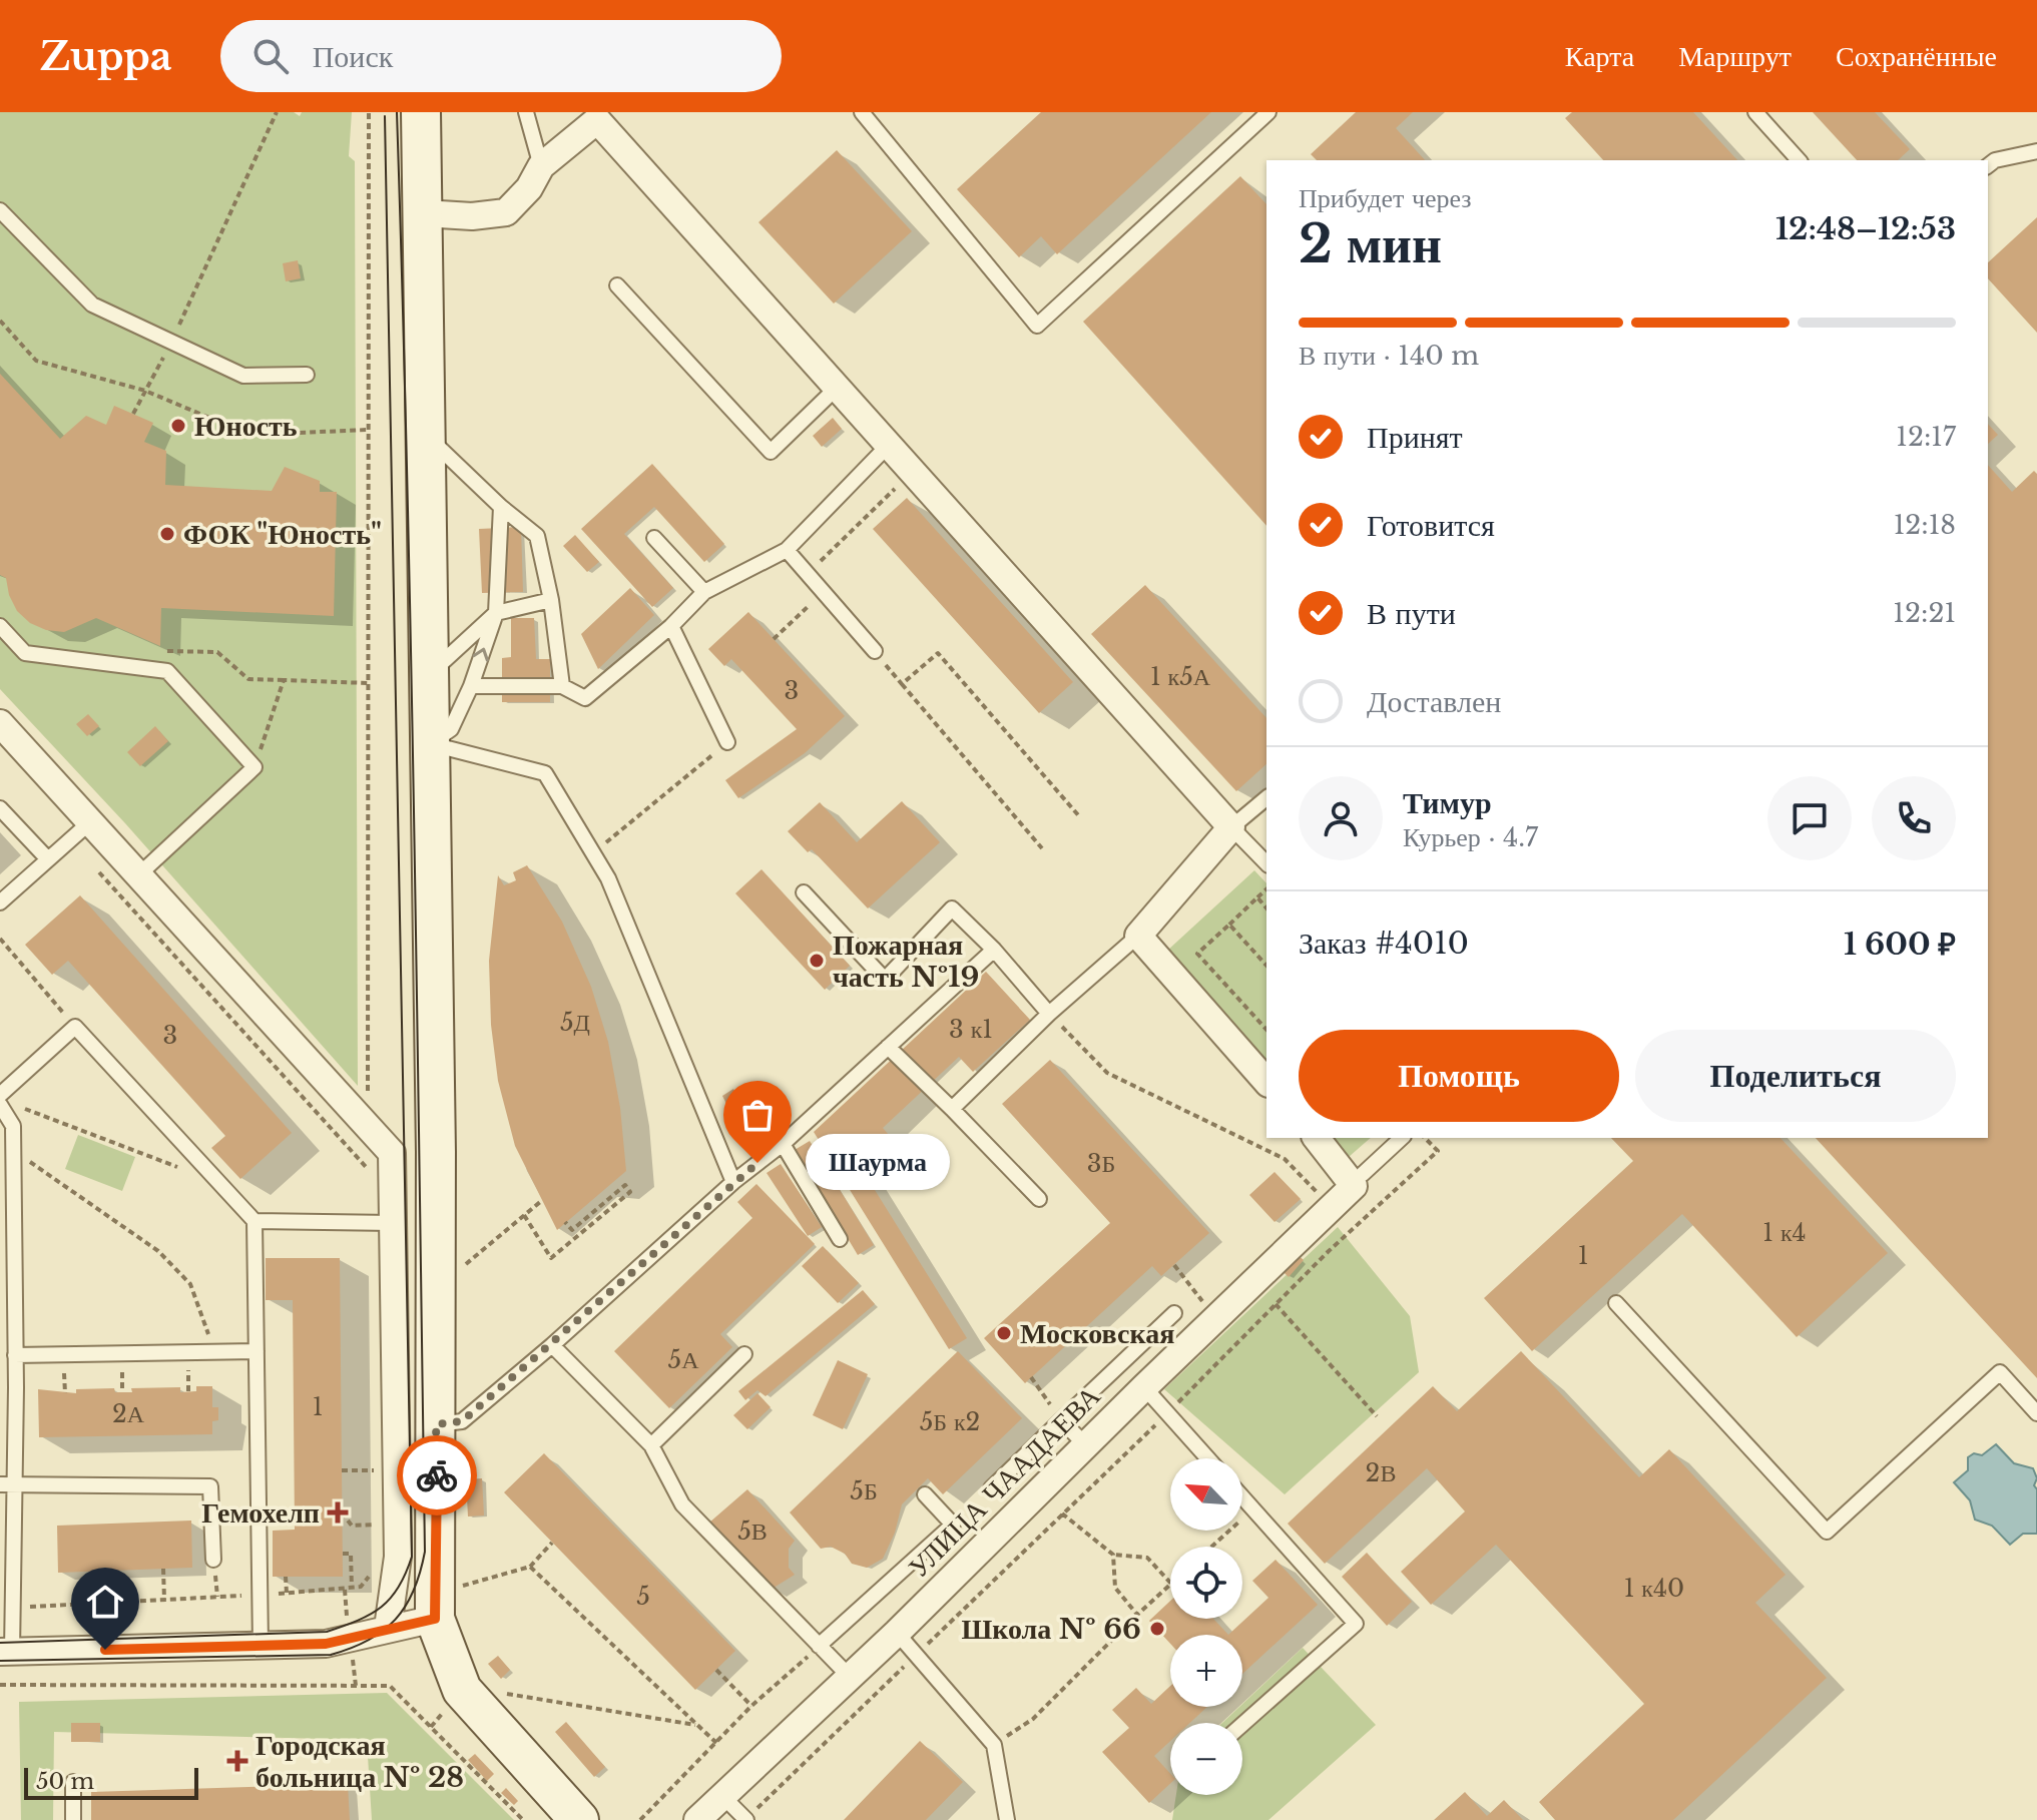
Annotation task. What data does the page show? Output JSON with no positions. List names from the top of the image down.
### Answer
{
  "streets": {
    "street": ["УЛИЦА ЧААДАЕВА"]
  },
  "places": {
    "other": [
      "Юность",
      "ФОК \"Юность\"",
      "Пожарная часть №19",
      "Шаурма",
      "Московская",
      "Школа № 66"
    ],
    "health": ["Гемохелп", "Городская больница № 28"]
  },
  "house_numbers": [
    "1 к5А",
    "3",
    "5Д",
    "3 к1",
    "3",
    "3Б",
    "1 к4",
    "1",
    "5А",
    "1",
    "2А",
    "5Б к2",
    "2В",
    "5Б",
    "5В",
    "1 к40",
    "5"
  ],
  "scale_bar": "50 m",
  "north": "top left",
  "page": {
    "header": "Zuppa",
    "search": "Поиск",
    "nav": ["Карта", "Маршрут", "Сохранённые"],
    "heading": ["2 мин", "Прибудет через", "12:48–12:53"],
    "panel": [
      "Тимур",
      "Курьер · 4.7",
      "Заказ #4010",
      "1 600 ₽"
    ],
    "bar": "В пути · 140 m",
    "list": [
      ["Принят", "12:17"],
      ["Готовится", "12:18"],
      ["В пути", "12:21"],
      "Доставлен"
    ],
    "buttons": ["Помощь", "Поделиться"],
    "bubble": "Шаурма",
    "map_buttons": ["+", "−"],
    "scale": "50 m"
  }
}
